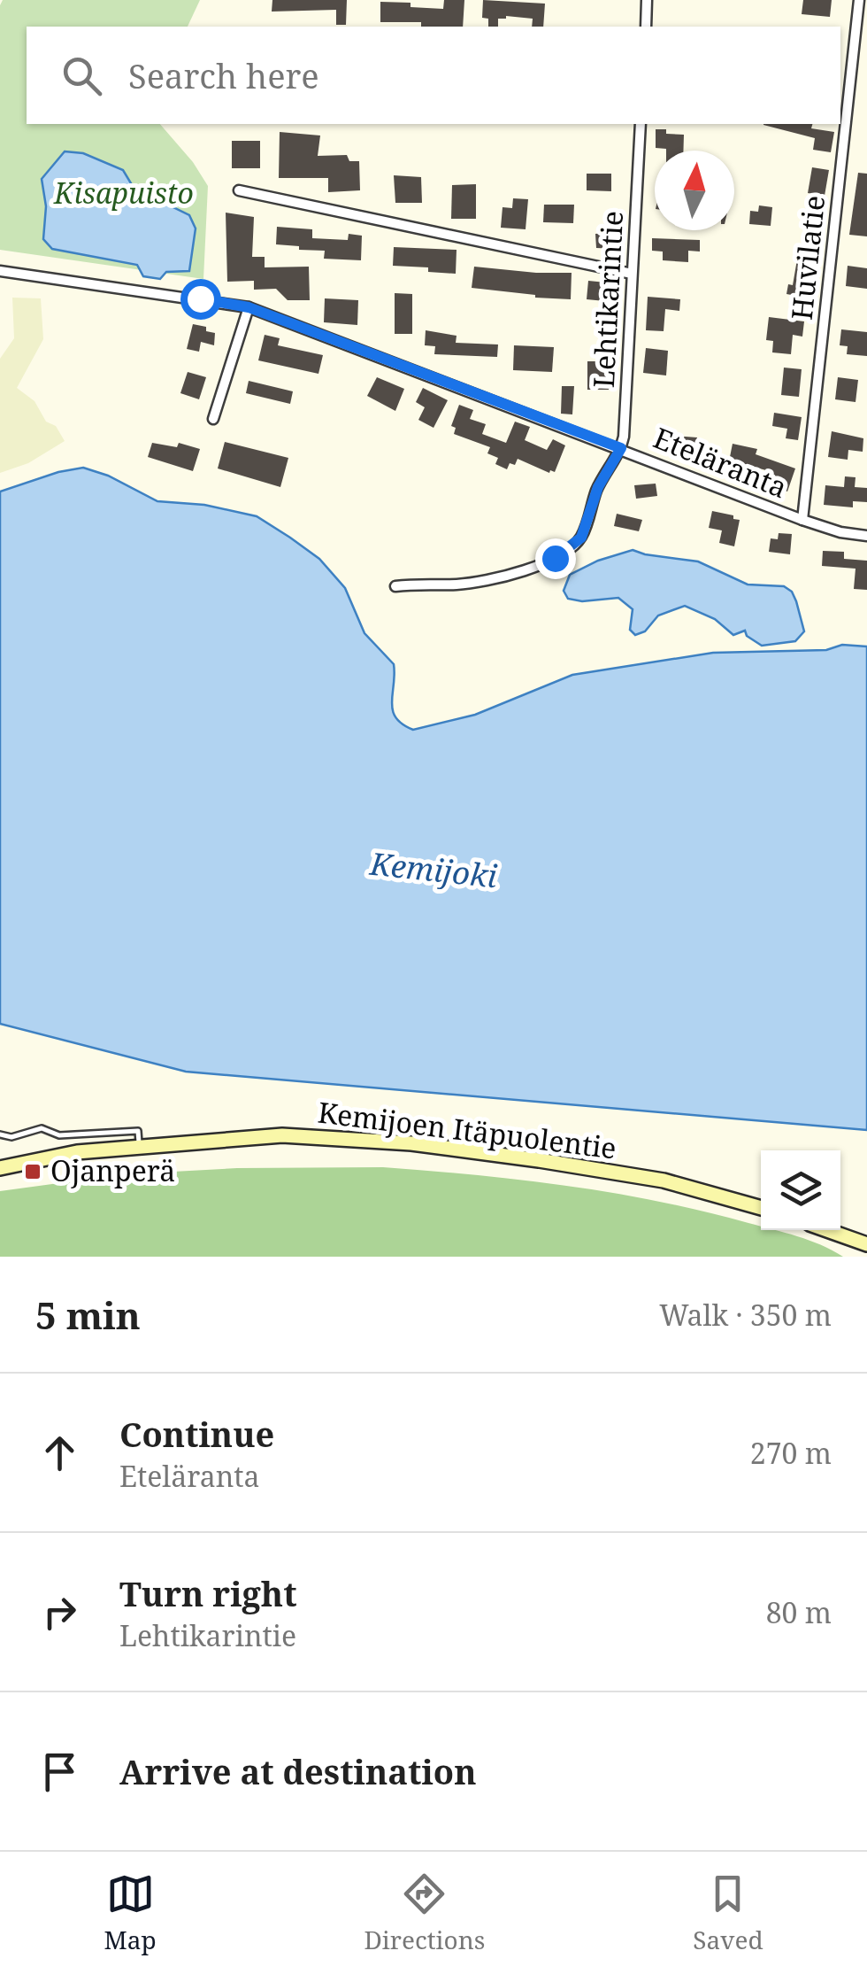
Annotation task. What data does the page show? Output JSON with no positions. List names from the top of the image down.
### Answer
{
  "streets": {
    "main road": ["Kemijoen Itäpuolentie"],
    "street": ["Huvilatie", "Lehtikarintie", "Eteläranta"]
  },
  "crossings": [
    ["Huvilatie", "Eteläranta"],
    ["Lehtikarintie", "Eteläranta"]
  ],
  "water": ["Kemijoki"],
  "parks": ["Kisapuisto"],
  "places": {
    "transit": ["Ojanperä"]
  },
  "north": "top",
  "page": {
    "search": "Search here",
    "heading": ["5 min", "Walk · 350 m"],
    "list": [
      ["Continue", "Eteläranta", "270 m"],
      ["Turn right", "Lehtikarintie", "80 m"],
      "Arrive at destination"
    ],
    "nav": ["Map", "Directions", "Saved"]
  }
}
